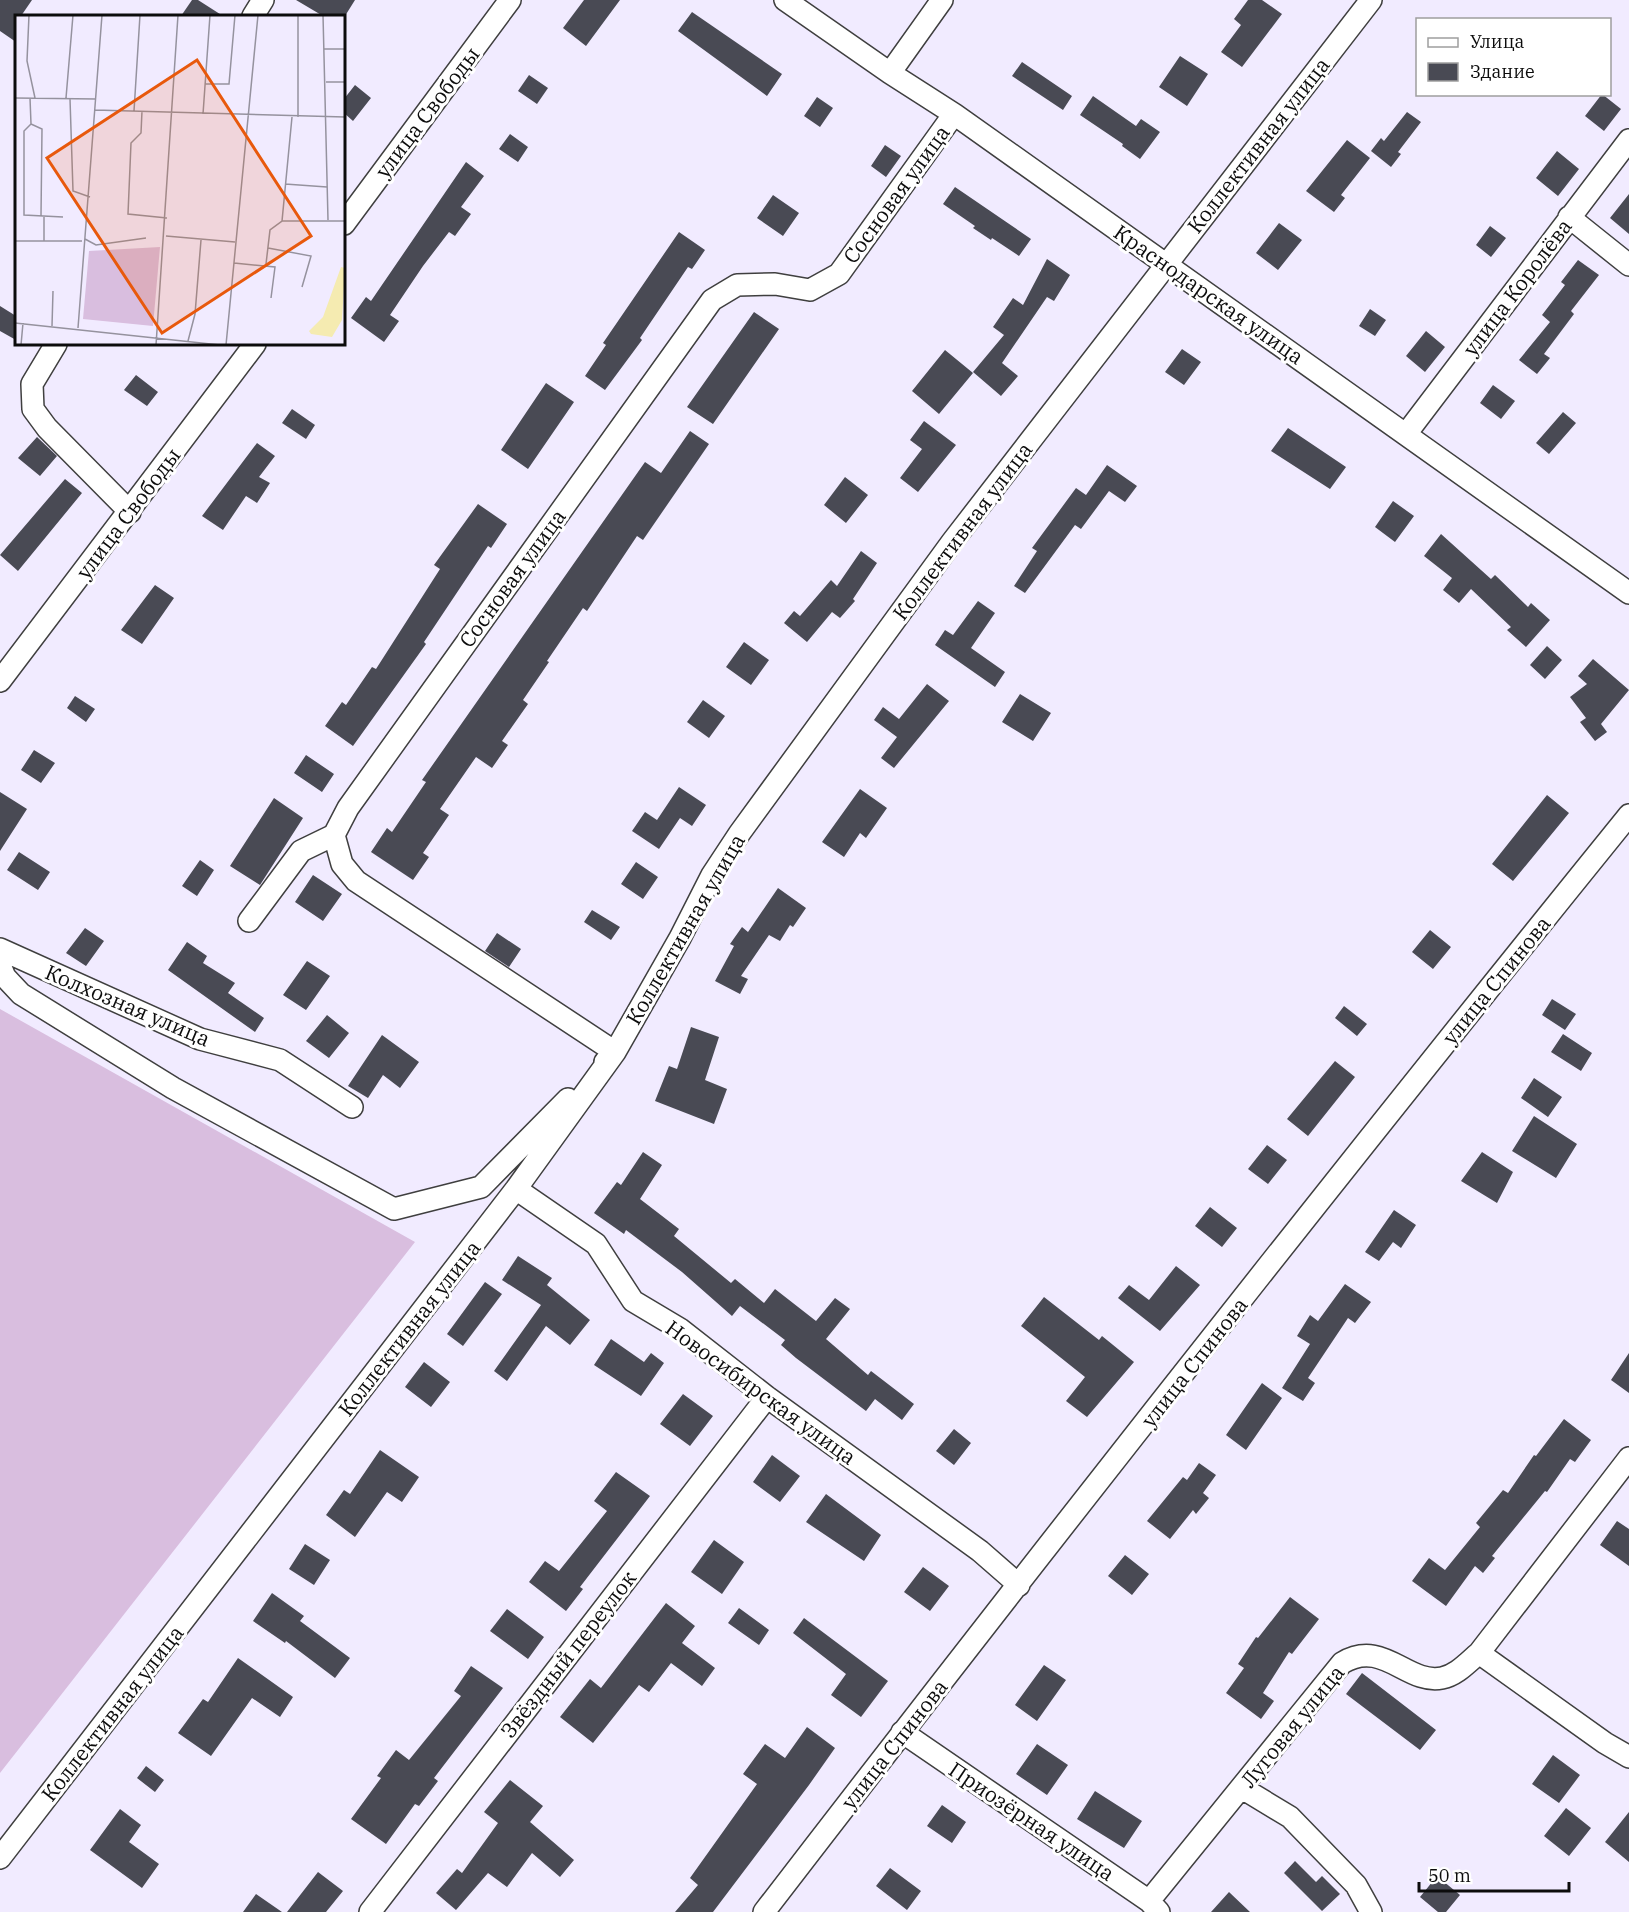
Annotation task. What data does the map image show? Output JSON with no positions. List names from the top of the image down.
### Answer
{
  "streets": {
    "street": [
      "улица Свободы",
      "Коллективная улица",
      "Сосновая улица",
      "улица Королёва",
      "Краснодарская улица",
      "улица Спинова",
      "Колхозная улица",
      "Новосибирская улица",
      "Звёздный переулок",
      "Луговая улица",
      "Приозёрная улица"
    ]
  },
  "crossings": [
    ["Коллективная улица", "Краснодарская улица"],
    ["Коллективная улица", "Новосибирская улица"],
    ["Сосновая улица", "Краснодарская улица"],
    ["улица Королёва", "Краснодарская улица"],
    ["улица Спинова", "Новосибирская улица"],
    ["улица Спинова", "Приозёрная улица"],
    ["Новосибирская улица", "Звёздный переулок"],
    ["Луговая улица", "Приозёрная улица"]
  ],
  "legend": ["Улица", "Здание"],
  "scale_bar": "50 m"
}
